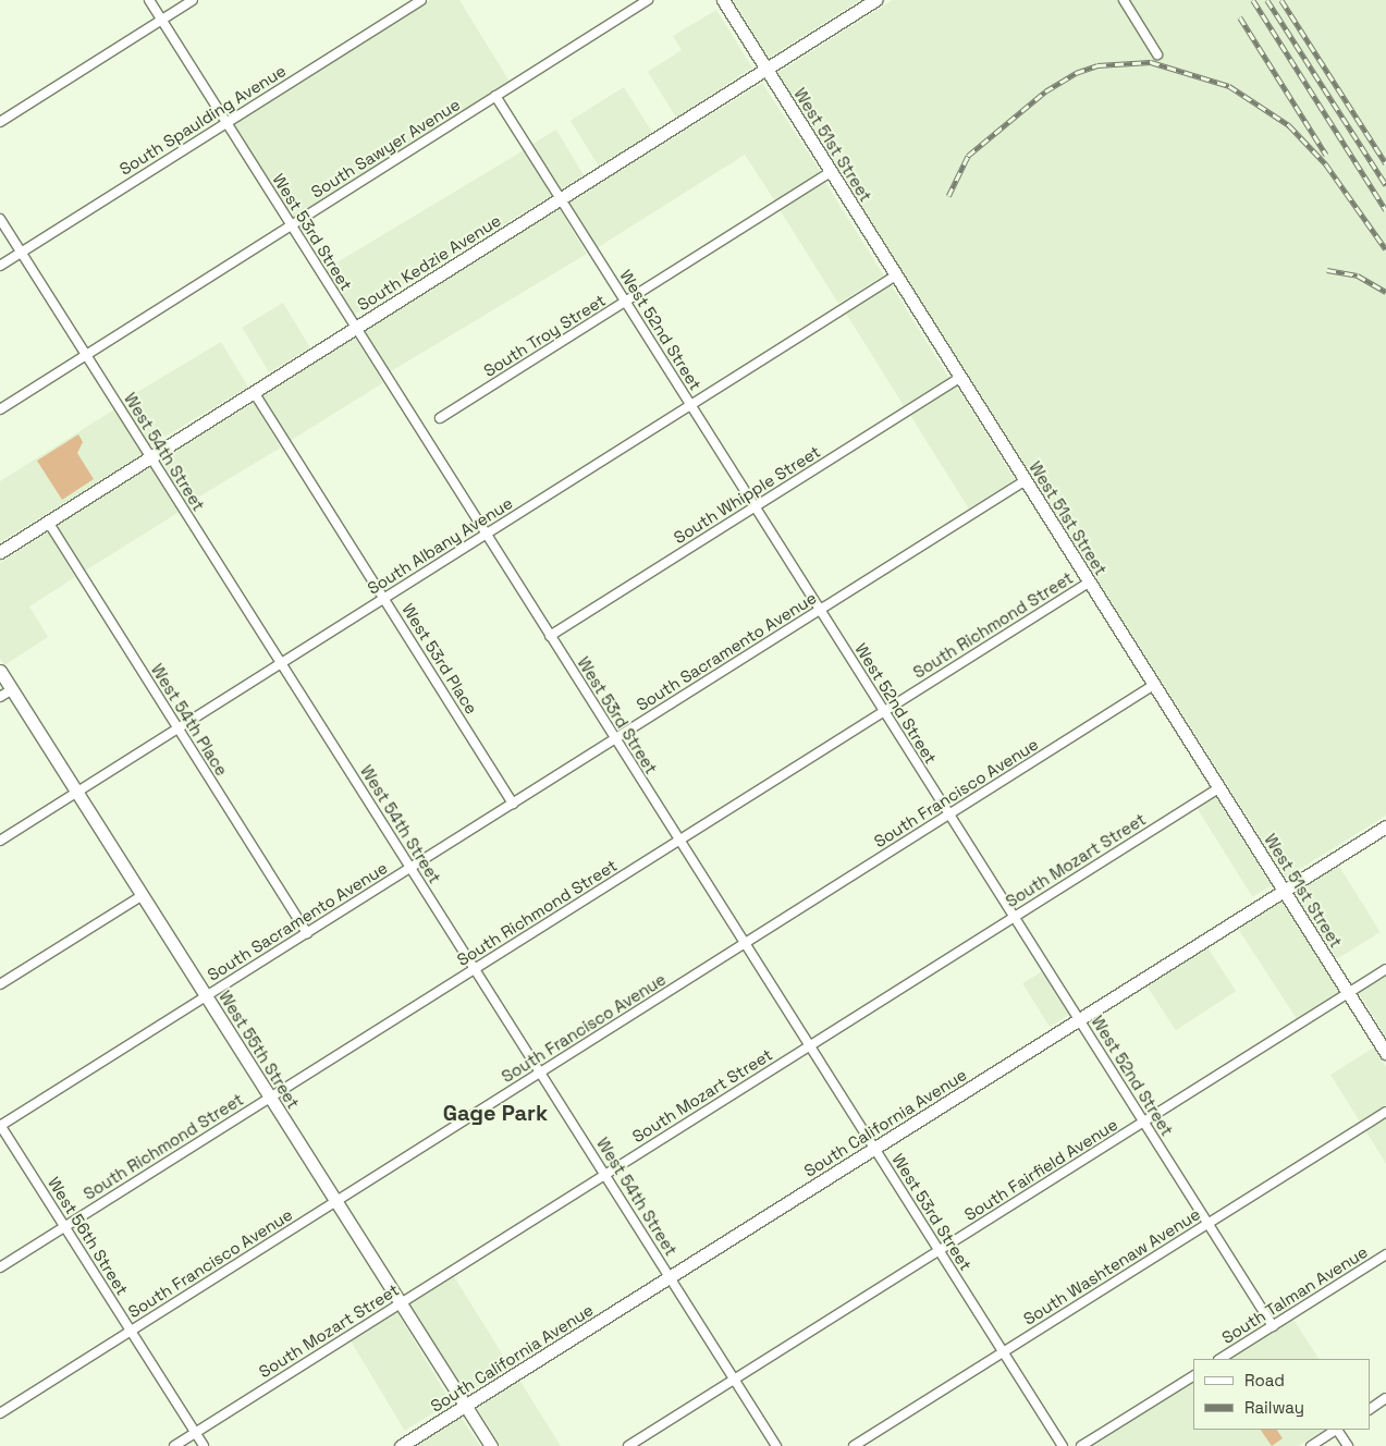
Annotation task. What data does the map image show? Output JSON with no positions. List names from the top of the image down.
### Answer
{
  "streets": {
    "street": [
      "South Spaulding Avenue",
      "West 51st Street",
      "South Sawyer Avenue",
      "West 53rd Street",
      "South Kedzie Avenue",
      "West 52nd Street",
      "South Troy Street",
      "West 54th Street",
      "South Whipple Street",
      "South Albany Avenue",
      "South Richmond Street",
      "South Sacramento Avenue",
      "West 53rd Place",
      "West 54th Place",
      "South Francisco Avenue",
      "South Mozart Street",
      "West 55th Street",
      "South California Avenue",
      "South Fairfield Avenue",
      "West 56th Street",
      "South Washtenaw Avenue",
      "South Talman Avenue"
    ]
  },
  "crossings": [
    ["South Spaulding Avenue", "West 53rd Street"],
    ["South Spaulding Avenue", "West 54th Street"],
    ["West 51st Street", "South Kedzie Avenue"],
    ["West 51st Street", "South Troy Street"],
    ["West 51st Street", "South Whipple Street"],
    ["West 51st Street", "South Albany Avenue"],
    ["West 51st Street", "South Richmond Street"],
    ["West 51st Street", "South Sacramento Avenue"],
    ["West 51st Street", "South Francisco Avenue"],
    ["West 51st Street", "South Mozart Street"],
    ["West 51st Street", "South California Avenue"],
    ["West 51st Street", "South Fairfield Avenue"],
    ["South Sawyer Avenue", "West 53rd Street"],
    ["South Sawyer Avenue", "West 52nd Street"],
    ["South Sawyer Avenue", "West 54th Street"],
    ["West 53rd Street", "South Kedzie Avenue"],
    ["West 53rd Street", "South Whipple Street"],
    ["West 53rd Street", "South Albany Avenue"],
    ["West 53rd Street", "South Richmond Street"],
    ["West 53rd Street", "South Sacramento Avenue"],
    ["West 53rd Street", "South Francisco Avenue"],
    ["West 53rd Street", "South Mozart Street"],
    ["West 53rd Street", "South California Avenue"],
    ["West 53rd Street", "South Fairfield Avenue"],
    ["West 53rd Street", "South Washtenaw Avenue"],
    ["South Kedzie Avenue", "West 52nd Street"],
    ["South Kedzie Avenue", "West 54th Street"],
    ["South Kedzie Avenue", "West 53rd Place"],
    ["South Kedzie Avenue", "West 54th Place"],
    ["West 52nd Street", "South Troy Street"],
    ["West 52nd Street", "South Whipple Street"],
    ["West 52nd Street", "South Albany Avenue"],
    ["West 52nd Street", "South Richmond Street"],
    ["West 52nd Street", "South Sacramento Avenue"],
    ["West 52nd Street", "South Francisco Avenue"],
    ["West 52nd Street", "South Mozart Street"],
    ["West 52nd Street", "South California Avenue"],
    ["West 52nd Street", "South Fairfield Avenue"],
    ["West 52nd Street", "South Washtenaw Avenue"],
    ["West 52nd Street", "South Talman Avenue"],
    ["West 54th Street", "South Albany Avenue"],
    ["West 54th Street", "South Richmond Street"],
    ["West 54th Street", "South Sacramento Avenue"],
    ["West 54th Street", "South Francisco Avenue"],
    ["West 54th Street", "South Mozart Street"],
    ["West 54th Street", "South California Avenue"],
    ["West 54th Street", "South Fairfield Avenue"],
    ["South Albany Avenue", "West 53rd Place"],
    ["South Albany Avenue", "West 54th Place"],
    ["South Albany Avenue", "West 55th Street"],
    ["South Richmond Street", "West 55th Street"],
    ["South Richmond Street", "West 56th Street"],
    ["South Sacramento Avenue", "West 53rd Place"],
    ["South Sacramento Avenue", "West 54th Place"],
    ["South Sacramento Avenue", "West 55th Street"],
    ["South Sacramento Avenue", "West 56th Street"],
    ["South Francisco Avenue", "West 55th Street"],
    ["South Francisco Avenue", "West 56th Street"],
    ["South Mozart Street", "West 55th Street"],
    ["South Mozart Street", "West 56th Street"],
    ["West 55th Street", "South California Avenue"]
  ],
  "districts": ["Gage Park"],
  "legend": ["Road", "Railway"]
}
